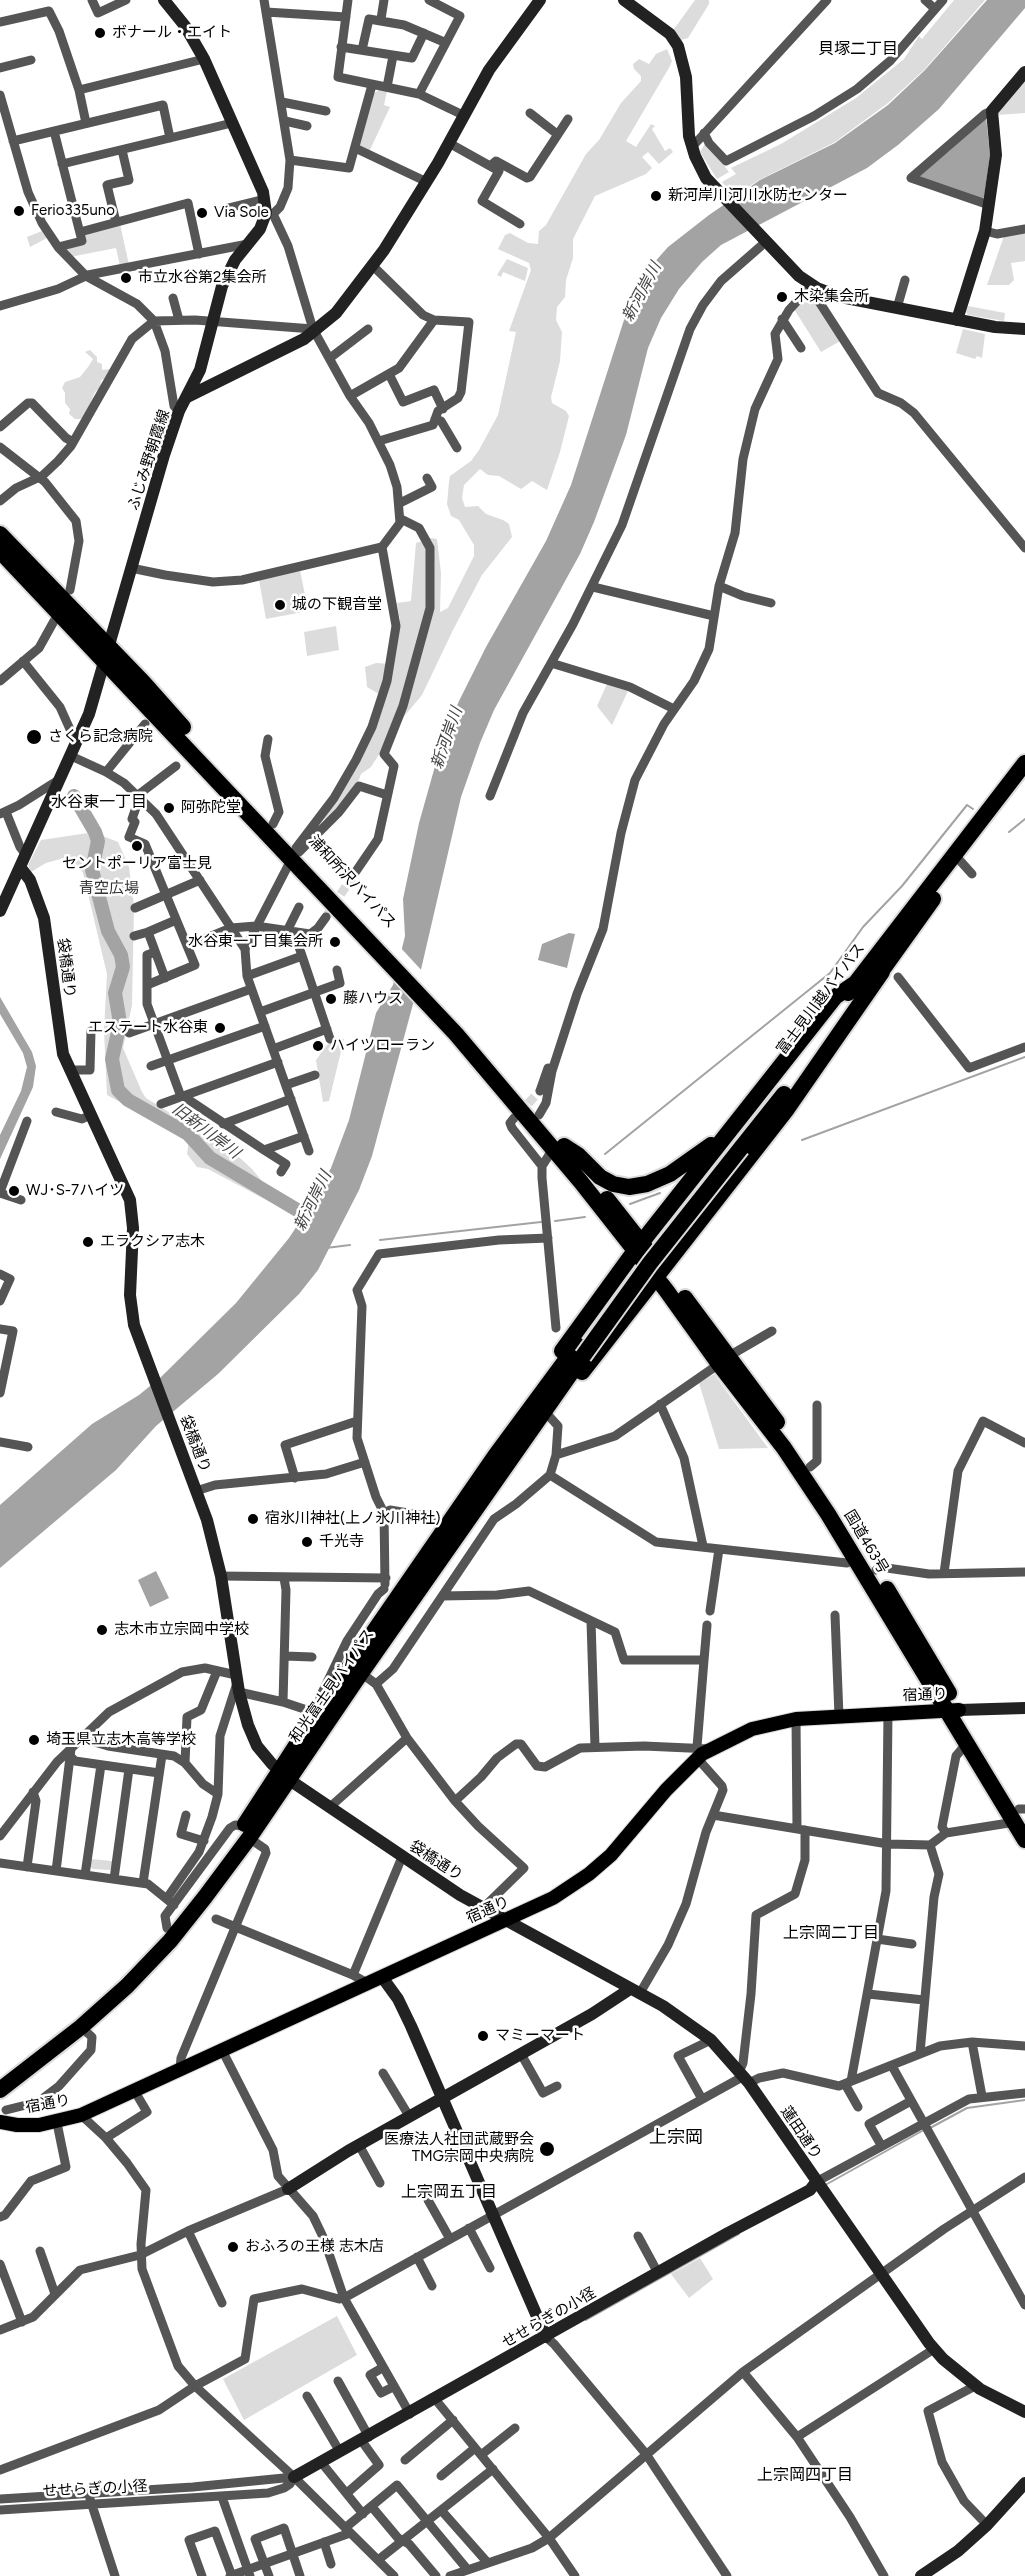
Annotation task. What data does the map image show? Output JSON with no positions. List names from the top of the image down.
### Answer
{
  "streets": {
    "highway": [
      "浦和所沢バイパス",
      "富士見川越バイパス",
      "国道463号",
      "和光富士見バイパス"
    ],
    "main road": ["宿通り"],
    "street": [
      "ふじみ野朝霞線",
      "袋橋通り",
      "蓮田通り",
      "せせらぎの小径"
    ]
  },
  "crossings": [
    ["ふじみ野朝霞線", "浦和所沢バイパス"],
    ["ふじみ野朝霞線", "袋橋通り"],
    ["浦和所沢バイパス", "富士見川越バイパス"],
    ["浦和所沢バイパス", "国道463号"],
    ["浦和所沢バイパス", "和光富士見バイパス"],
    ["袋橋通り", "和光富士見バイパス"],
    ["袋橋通り", "宿通り"],
    ["袋橋通り", "蓮田通り"],
    ["富士見川越バイパス", "国道463号"],
    ["富士見川越バイパス", "和光富士見バイパス"],
    ["国道463号", "和光富士見バイパス"],
    ["国道463号", "宿通り"],
    ["宿通り", "蓮田通り"],
    ["蓮田通り", "せせらぎの小径"]
  ],
  "districts": [
    "貝塚二丁目",
    "水谷東一丁目",
    "上宗岡二丁目",
    "上宗岡",
    "上宗岡五丁目",
    "上宗岡四丁目"
  ],
  "water": ["新河岸川", "旧新川岸川"],
  "parks": ["青空広場"],
  "places": [
    "ボナール・エイト",
    "新河岸川河川水防センター",
    "Ferio335uno",
    "Via Sole",
    "市立水谷第2集会所",
    "木染集会所",
    "城の下観音堂",
    "さくら記念病院",
    "阿弥陀堂",
    "セントポーリア富士見",
    "水谷東一丁目集会所",
    "藤ハウス",
    "エステート水谷東",
    "ハイツローラン",
    "WJ･S-7ハイツ",
    "エラクシア志木",
    "宿氷川神社(上ノ氷川神社)",
    "千光寺",
    "志木市立宗岡中学校",
    "埼玉県立志木高等学校",
    "マミーマート",
    "医療法人社団武蔵野会 TMG宗岡中央病院",
    "おふろの王様 志木店"
  ]
}
